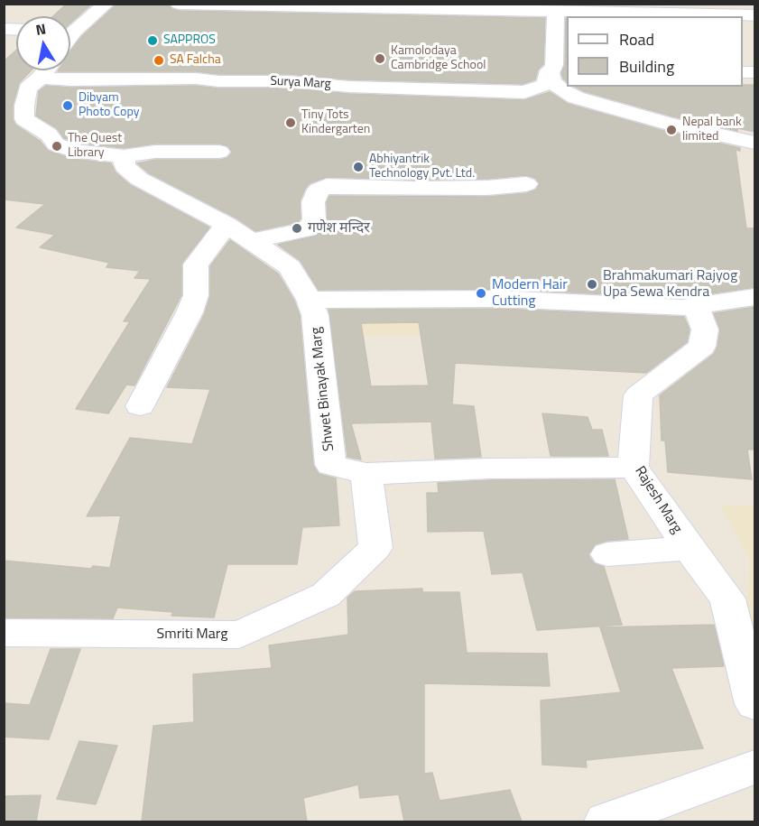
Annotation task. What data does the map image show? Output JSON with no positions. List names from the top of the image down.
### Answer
{
  "streets": {
    "street": [
      "Surya Marg",
      "Shwet Binayak Marg",
      "Rajesh Marg",
      "Smriti Marg"
    ]
  },
  "crossings": [
    ["Shwet Binayak Marg", "Rajesh Marg"],
    ["Shwet Binayak Marg", "Smriti Marg"]
  ],
  "places": [
    "SAPPROS",
    "Kamolodaya Cambridge School",
    "SA Falcha",
    "Dibyam Photo Copy",
    "Tiny Tots Kindergarten",
    "Nepal bank limited",
    "The Quest Library",
    "Abhiyantrik Technology Pvt. Ltd.",
    "गणेश मन्दिर",
    "Brahmakumari Rajyog Upa Sewa Kendra",
    "Modern Hair Cutting"
  ],
  "legend": ["Road", "Building"],
  "north": "top"
}
